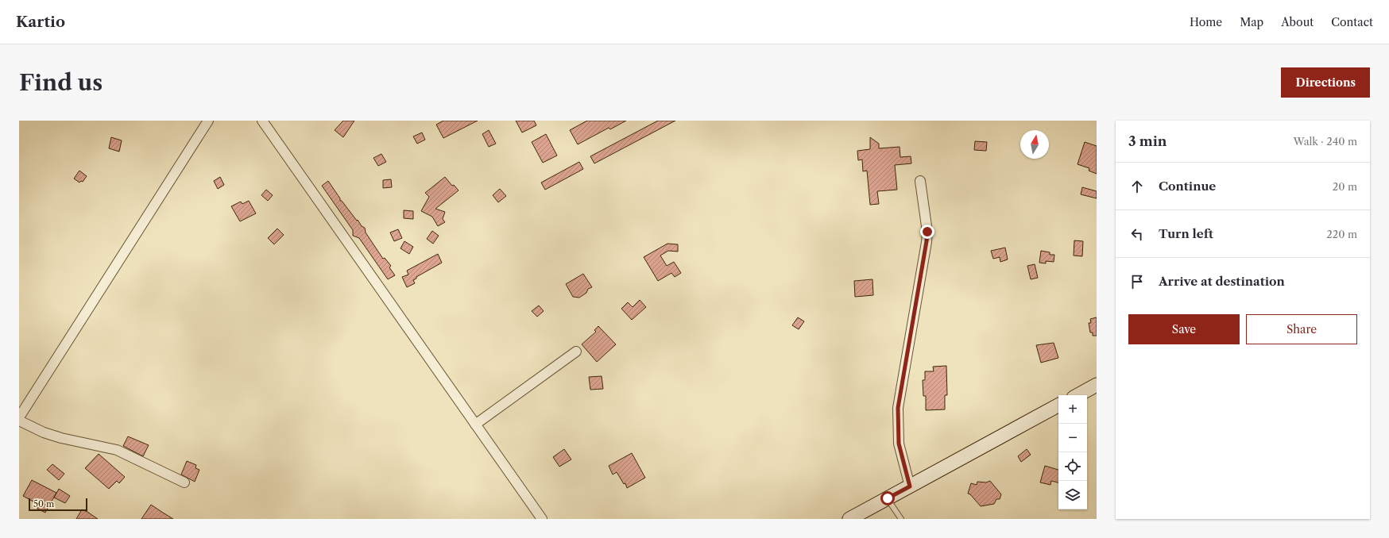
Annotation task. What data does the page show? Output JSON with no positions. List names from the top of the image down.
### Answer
{
  "scale_bar": "50 m",
  "north": "top",
  "page": {
    "header": "Kartio",
    "nav": [
      "Home",
      "Map",
      "About",
      "Contact"
    ],
    "buttons": [
      "Directions",
      ["Save", "Share"]
    ],
    "title": "Find us",
    "heading": ["3 min", "Walk · 240 m"],
    "list": [
      ["Continue", "20 m"],
      ["Turn left", "220 m"],
      "Arrive at destination"
    ],
    "map_buttons": ["+", "−"],
    "scale": "50 m"
  }
}
